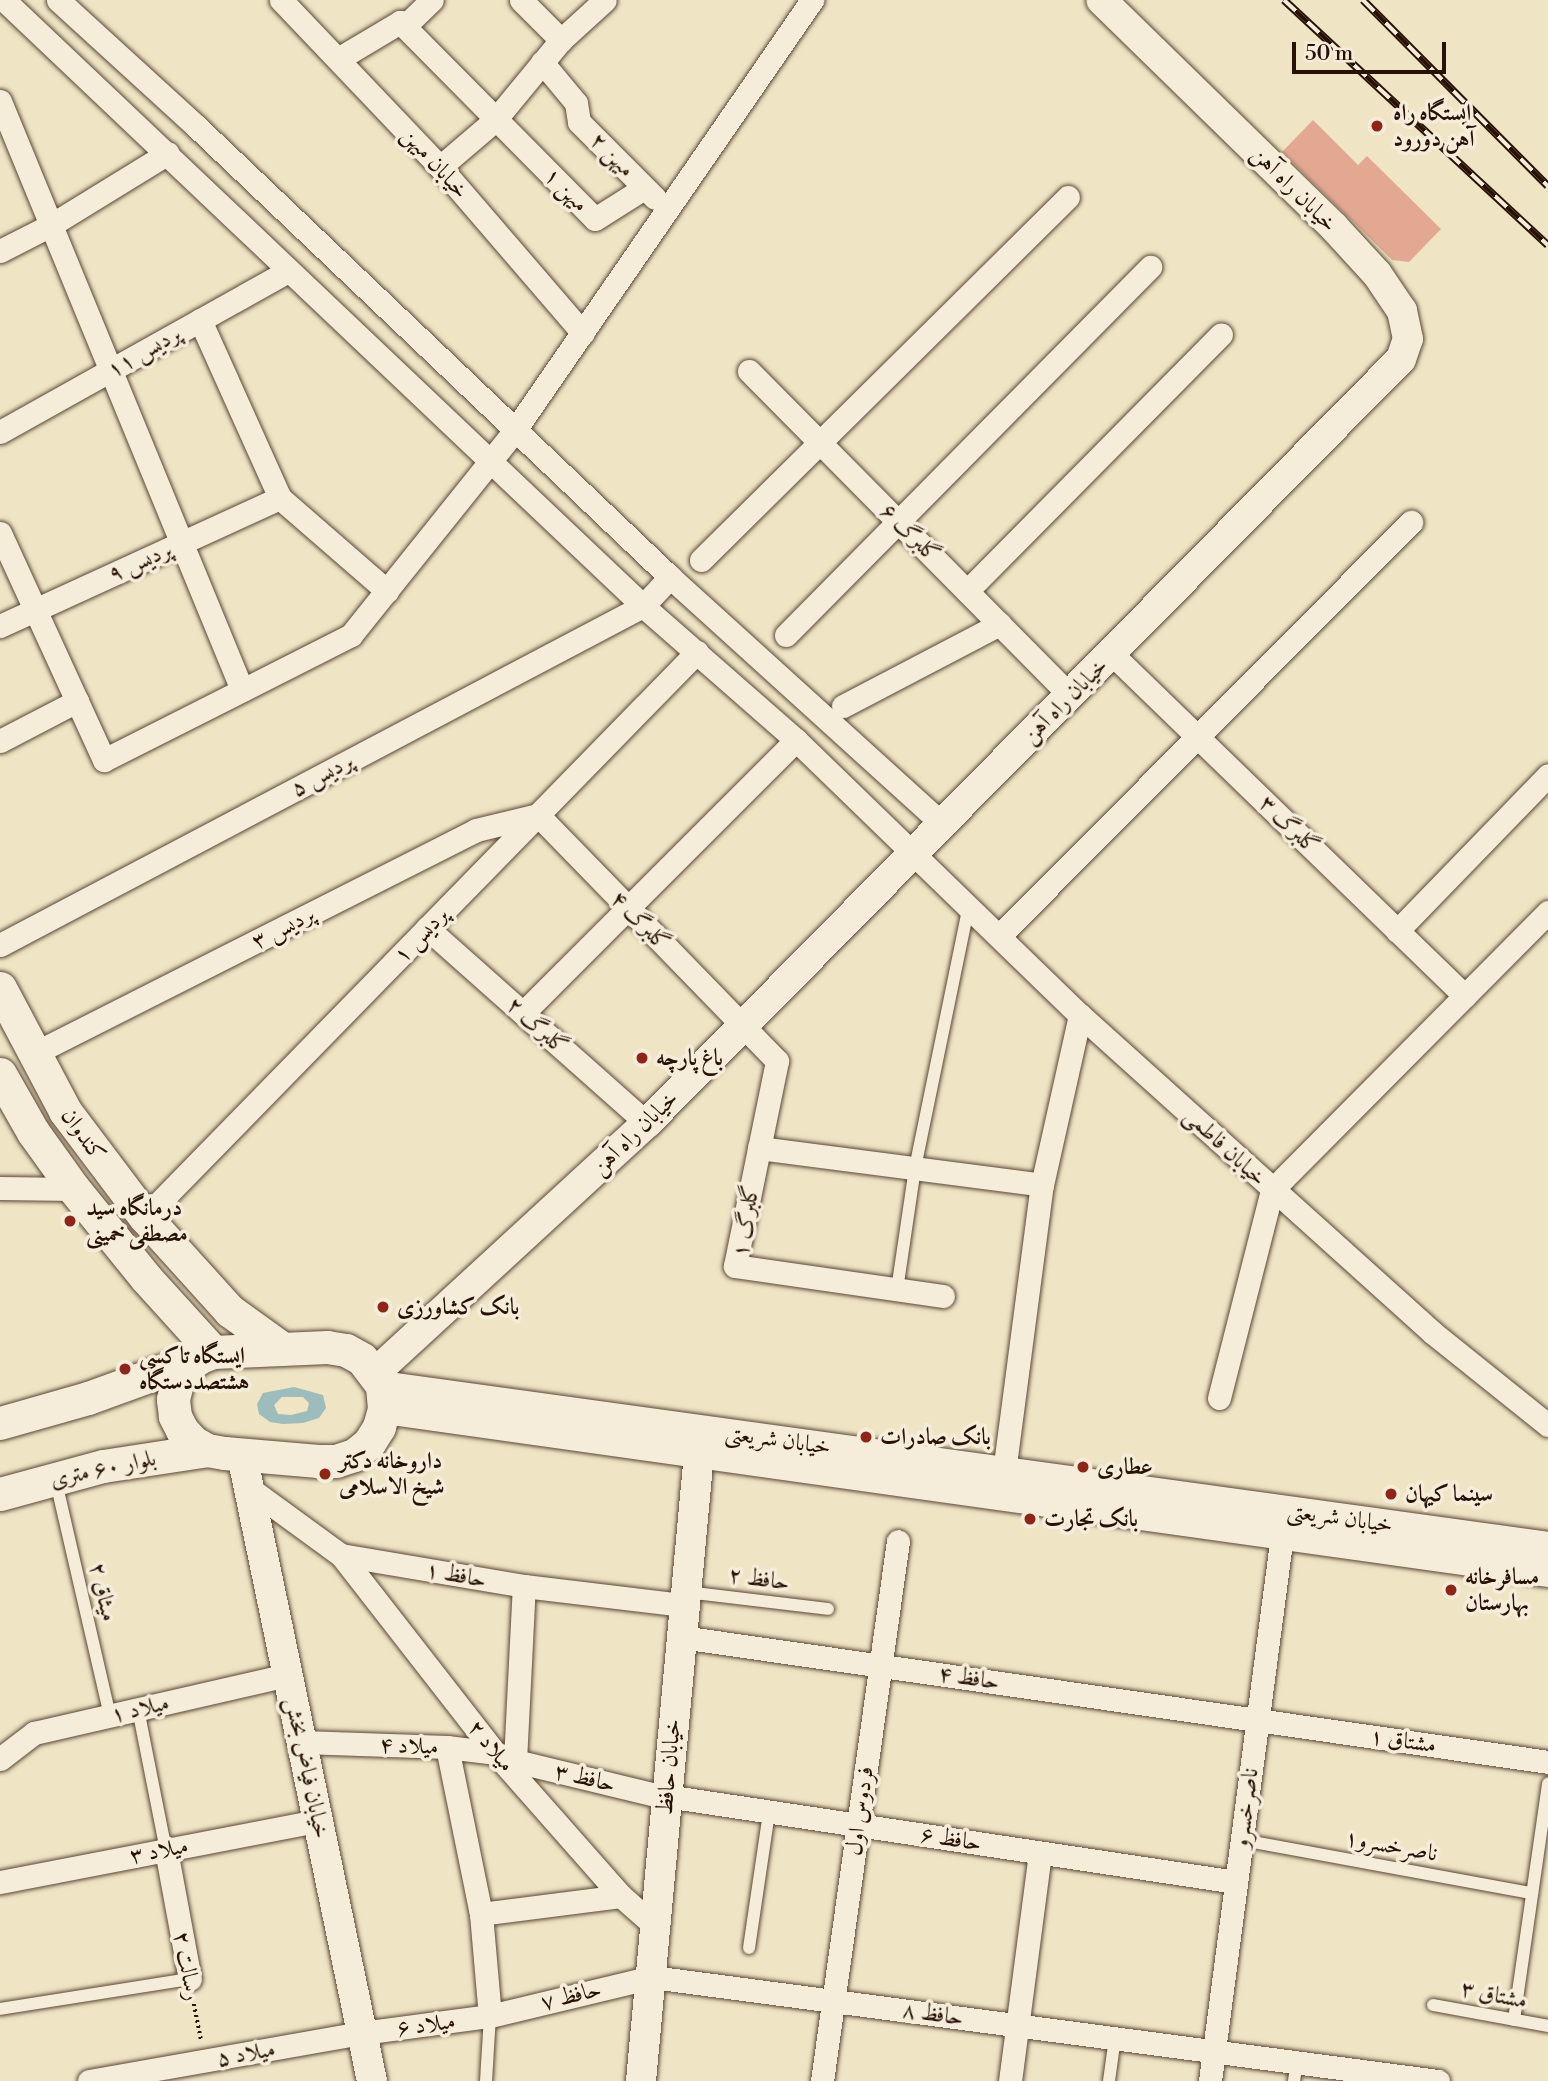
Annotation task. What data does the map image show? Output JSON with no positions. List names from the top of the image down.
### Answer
{
  "streets": {
    "main road": ["کندوان", "بلوار ۶۰ متری"],
    "street": [
      "میهن ۲",
      "خیابان میهن",
      "خیابان راه آهن",
      "میهن ۱",
      "پردیس ۱۱",
      "گلبرگ ۶",
      "پردیس ۹",
      "پردیس ۵",
      "گلبرگ ۳",
      "گلبرگ ۴",
      "پردیس ۳",
      "پردیس ۱",
      "گلبرگ ۲",
      "خیابان فاطمی",
      "گلبرگ ۱",
      "خیابان شریعتی",
      "حافظ ۱",
      "حافظ ۴",
      "میلاد ۱",
      "مشتاق ۱",
      "میلاد ۴",
      "میلاد ۲",
      "خیابان حافظ",
      "خیابان فیاض بخش",
      "حافظ ۳",
      "ناصرخسرو",
      "فردوس اول",
      "حافظ ۶",
      "میلاد ۳",
      "رسالت ۲",
      "حافظ ۷",
      "حافظ ۸",
      "میلاد ۶",
      "میلاد ۵"
    ],
    "lane": [
      "حافظ ۲",
      "میثاق ۲",
      "ناصرخسرو۱",
      "مشتاق ۳"
    ]
  },
  "crossings": [
    ["میهن ۲", "میهن ۱"],
    ["خیابان راه آهن", "گلبرگ ۶"],
    ["خیابان راه آهن", "گلبرگ ۳"],
    ["خیابان راه آهن", "گلبرگ ۴"],
    ["خیابان راه آهن", "گلبرگ ۲"],
    ["خیابان راه آهن", "خیابان فاطمی"],
    ["خیابان راه آهن", "گلبرگ ۱"],
    ["خیابان راه آهن", "خیابان شریعتی"],
    ["خیابان راه آهن", "بلوار ۶۰ متری"],
    ["پردیس ۱۱", "خیابان فاطمی"],
    ["پردیس ۵", "خیابان فاطمی"],
    ["گلبرگ ۴", "پردیس ۳"],
    ["گلبرگ ۴", "پردیس ۱"],
    ["گلبرگ ۴", "گلبرگ ۱"],
    ["پردیس ۳", "پردیس ۱"],
    ["پردیس ۳", "کندوان"],
    ["پردیس ۱", "گلبرگ ۲"],
    ["پردیس ۱", "کندوان"],
    ["پردیس ۱", "خیابان فاطمی"],
    ["خیابان شریعتی", "بلوار ۶۰ متری"],
    ["خیابان شریعتی", "خیابان حافظ"],
    ["خیابان شریعتی", "ناصرخسرو"],
    ["بلوار ۶۰ متری", "میثاق ۲"],
    ["بلوار ۶۰ متری", "خیابان فیاض بخش"],
    ["حافظ ۱", "حافظ ۲"],
    ["حافظ ۱", "میلاد ۲"],
    ["حافظ ۱", "خیابان حافظ"],
    ["حافظ ۱", "خیابان فیاض بخش"],
    ["حافظ ۲", "خیابان حافظ"],
    ["میثاق ۲", "میلاد ۱"],
    ["حافظ ۴", "مشتاق ۱"],
    ["حافظ ۴", "خیابان حافظ"],
    ["حافظ ۴", "ناصرخسرو"],
    ["حافظ ۴", "فردوس اول"],
    ["میلاد ۱", "خیابان فیاض بخش"],
    ["مشتاق ۱", "ناصرخسرو"],
    ["میلاد ۴", "میلاد ۲"],
    ["میلاد ۴", "خیابان فیاض بخش"],
    ["میلاد ۴", "حافظ ۳"],
    ["میلاد ۲", "خیابان حافظ"],
    ["میلاد ۲", "حافظ ۳"],
    ["خیابان حافظ", "حافظ ۳"],
    ["خیابان حافظ", "حافظ ۶"],
    ["خیابان حافظ", "حافظ ۷"],
    ["خیابان حافظ", "حافظ ۸"],
    ["خیابان فیاض بخش", "میلاد ۳"],
    ["خیابان فیاض بخش", "میلاد ۶"],
    ["خیابان فیاض بخش", "میلاد ۵"],
    ["حافظ ۳", "حافظ ۶"],
    ["ناصرخسرو", "حافظ ۶"],
    ["ناصرخسرو", "ناصرخسرو۱"],
    ["ناصرخسرو", "حافظ ۸"],
    ["فردوس اول", "حافظ ۶"],
    ["فردوس اول", "حافظ ۸"],
    ["میلاد ۳", "رسالت ۲"],
    ["رسالت ۲", "میلاد ۵"],
    ["حافظ ۷", "حافظ ۸"],
    ["حافظ ۷", "میلاد ۶"],
    ["میلاد ۶", "میلاد ۵"]
  ],
  "places": [
    "ایستگاه راه آهن دورود",
    "باغ پارچه",
    "درمانگاه سید مصطفی خمینی",
    "بانک کشاورزی",
    "ایستگاه تاکسی هشتصددستگاه",
    "بانک صادرات",
    "عطاری",
    "داروخانه دکتر شیخ الاسلامی",
    "سینما کیهان",
    "بانک تجارت",
    "مسافرخانه بهارستان"
  ],
  "scale_bar": "50 m"
}
